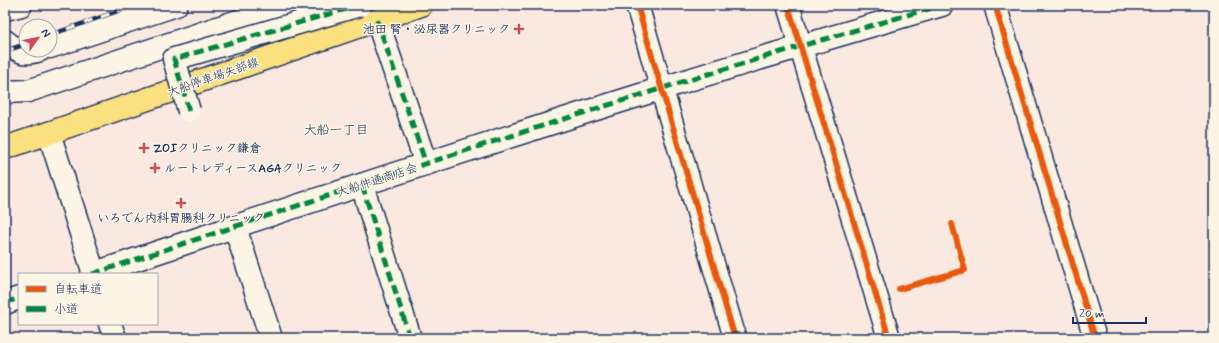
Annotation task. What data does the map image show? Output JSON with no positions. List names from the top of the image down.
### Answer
{
  "streets": {
    "main road": ["大船停車場矢部線"],
    "street": ["大船仲通商店会"]
  },
  "crossings": [
    ["大船停車場矢部線", "大船仲通商店会"]
  ],
  "districts": ["大船一丁目"],
  "places": {
    "health": [
      "池田 腎・泌尿器クリニック",
      "ZOIクリニック鎌倉",
      "ルートレディースAGAクリニック",
      "いろでん内科胃腸科クリニック"
    ]
  },
  "legend": ["自転車道", "小道"],
  "scale_bar": "20 m",
  "north": "top right"
}
